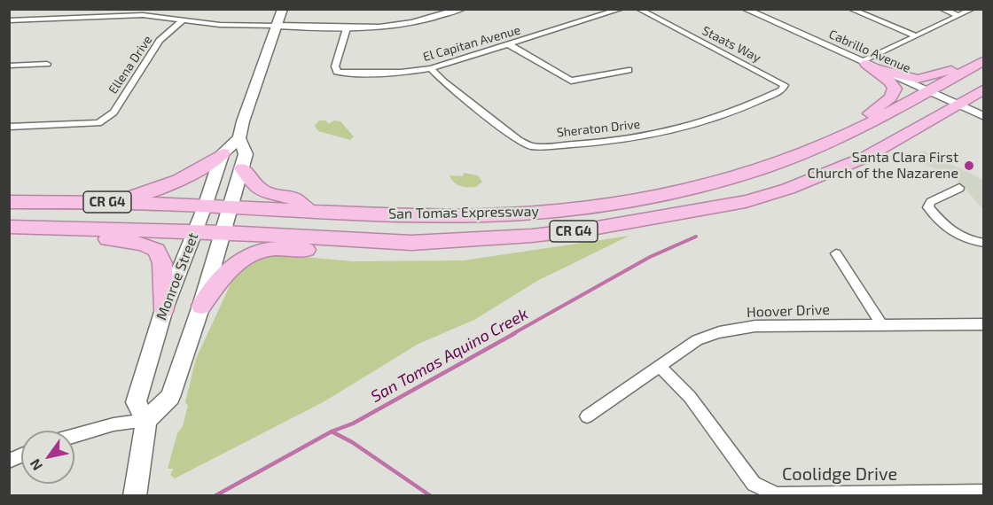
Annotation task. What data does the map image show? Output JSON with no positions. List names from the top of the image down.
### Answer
{
  "streets": {
    "highway": ["CR G4", "San Tomas Expressway"],
    "main road": ["Monroe Street"],
    "street": [
      "El Capitan Avenue",
      "Staats Way",
      "Cabrillo Avenue",
      "Ellena Drive",
      "Sheraton Drive",
      "Hoover Drive",
      "Coolidge Drive"
    ]
  },
  "crossings": [
    ["El Capitan Avenue", "Sheraton Drive"],
    ["Staats Way", "Sheraton Drive"],
    ["Cabrillo Avenue", "San Tomas Expressway"],
    ["San Tomas Expressway", "Monroe Street"],
    ["Hoover Drive", "Coolidge Drive"]
  ],
  "water": ["San Tomas Aquino Creek"],
  "places": ["Santa Clara First Church of the Nazarene"],
  "north": "bottom left"
}
